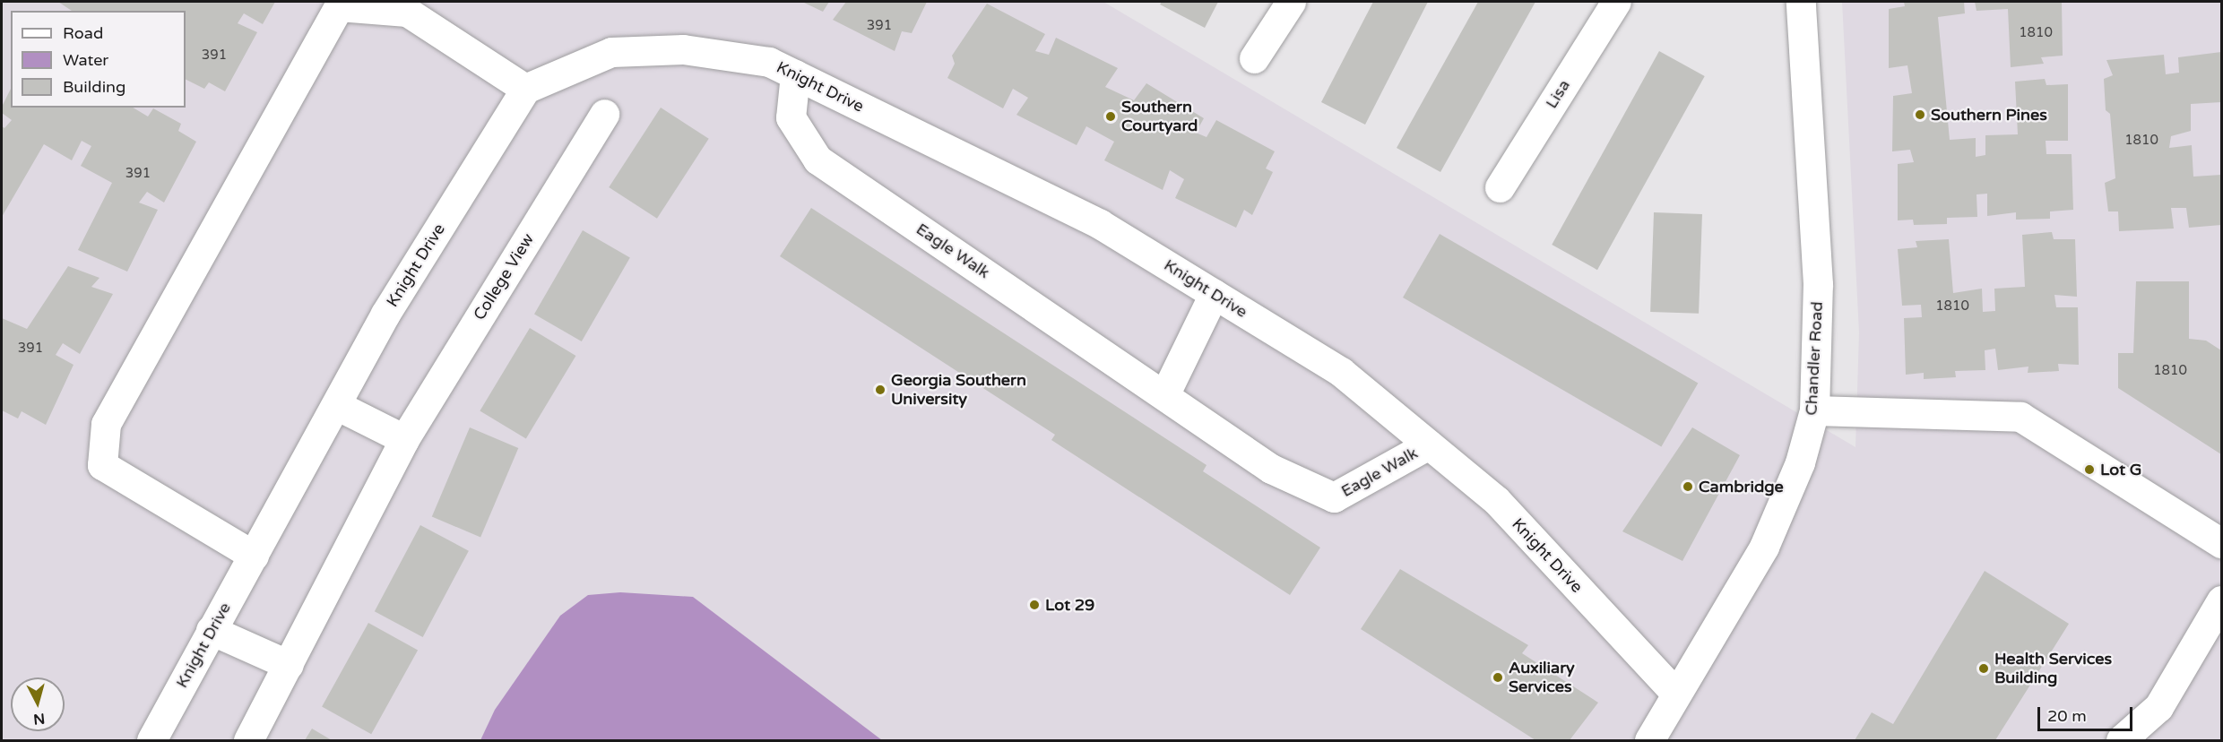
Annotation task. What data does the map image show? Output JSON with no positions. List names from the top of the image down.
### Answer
{
  "streets": {
    "street": [
      "Knight Drive",
      "Lisa",
      "Eagle Walk",
      "College View",
      "Chandler Road"
    ]
  },
  "crossings": [
    ["Knight Drive", "Eagle Walk"],
    ["Knight Drive", "Chandler Road"]
  ],
  "places": [
    "Southern Pines",
    "Southern Courtyard",
    "Georgia Southern University",
    "Lot G",
    "Cambridge",
    "Lot 29",
    "Health Services Building",
    "Auxiliary Services"
  ],
  "house_numbers": [
    "391",
    "1810",
    "391",
    "1810",
    "391",
    "1810",
    "391",
    "1810"
  ],
  "legend": ["Road", "Water", "Building"],
  "scale_bar": "20 m",
  "north": "bottom"
}
